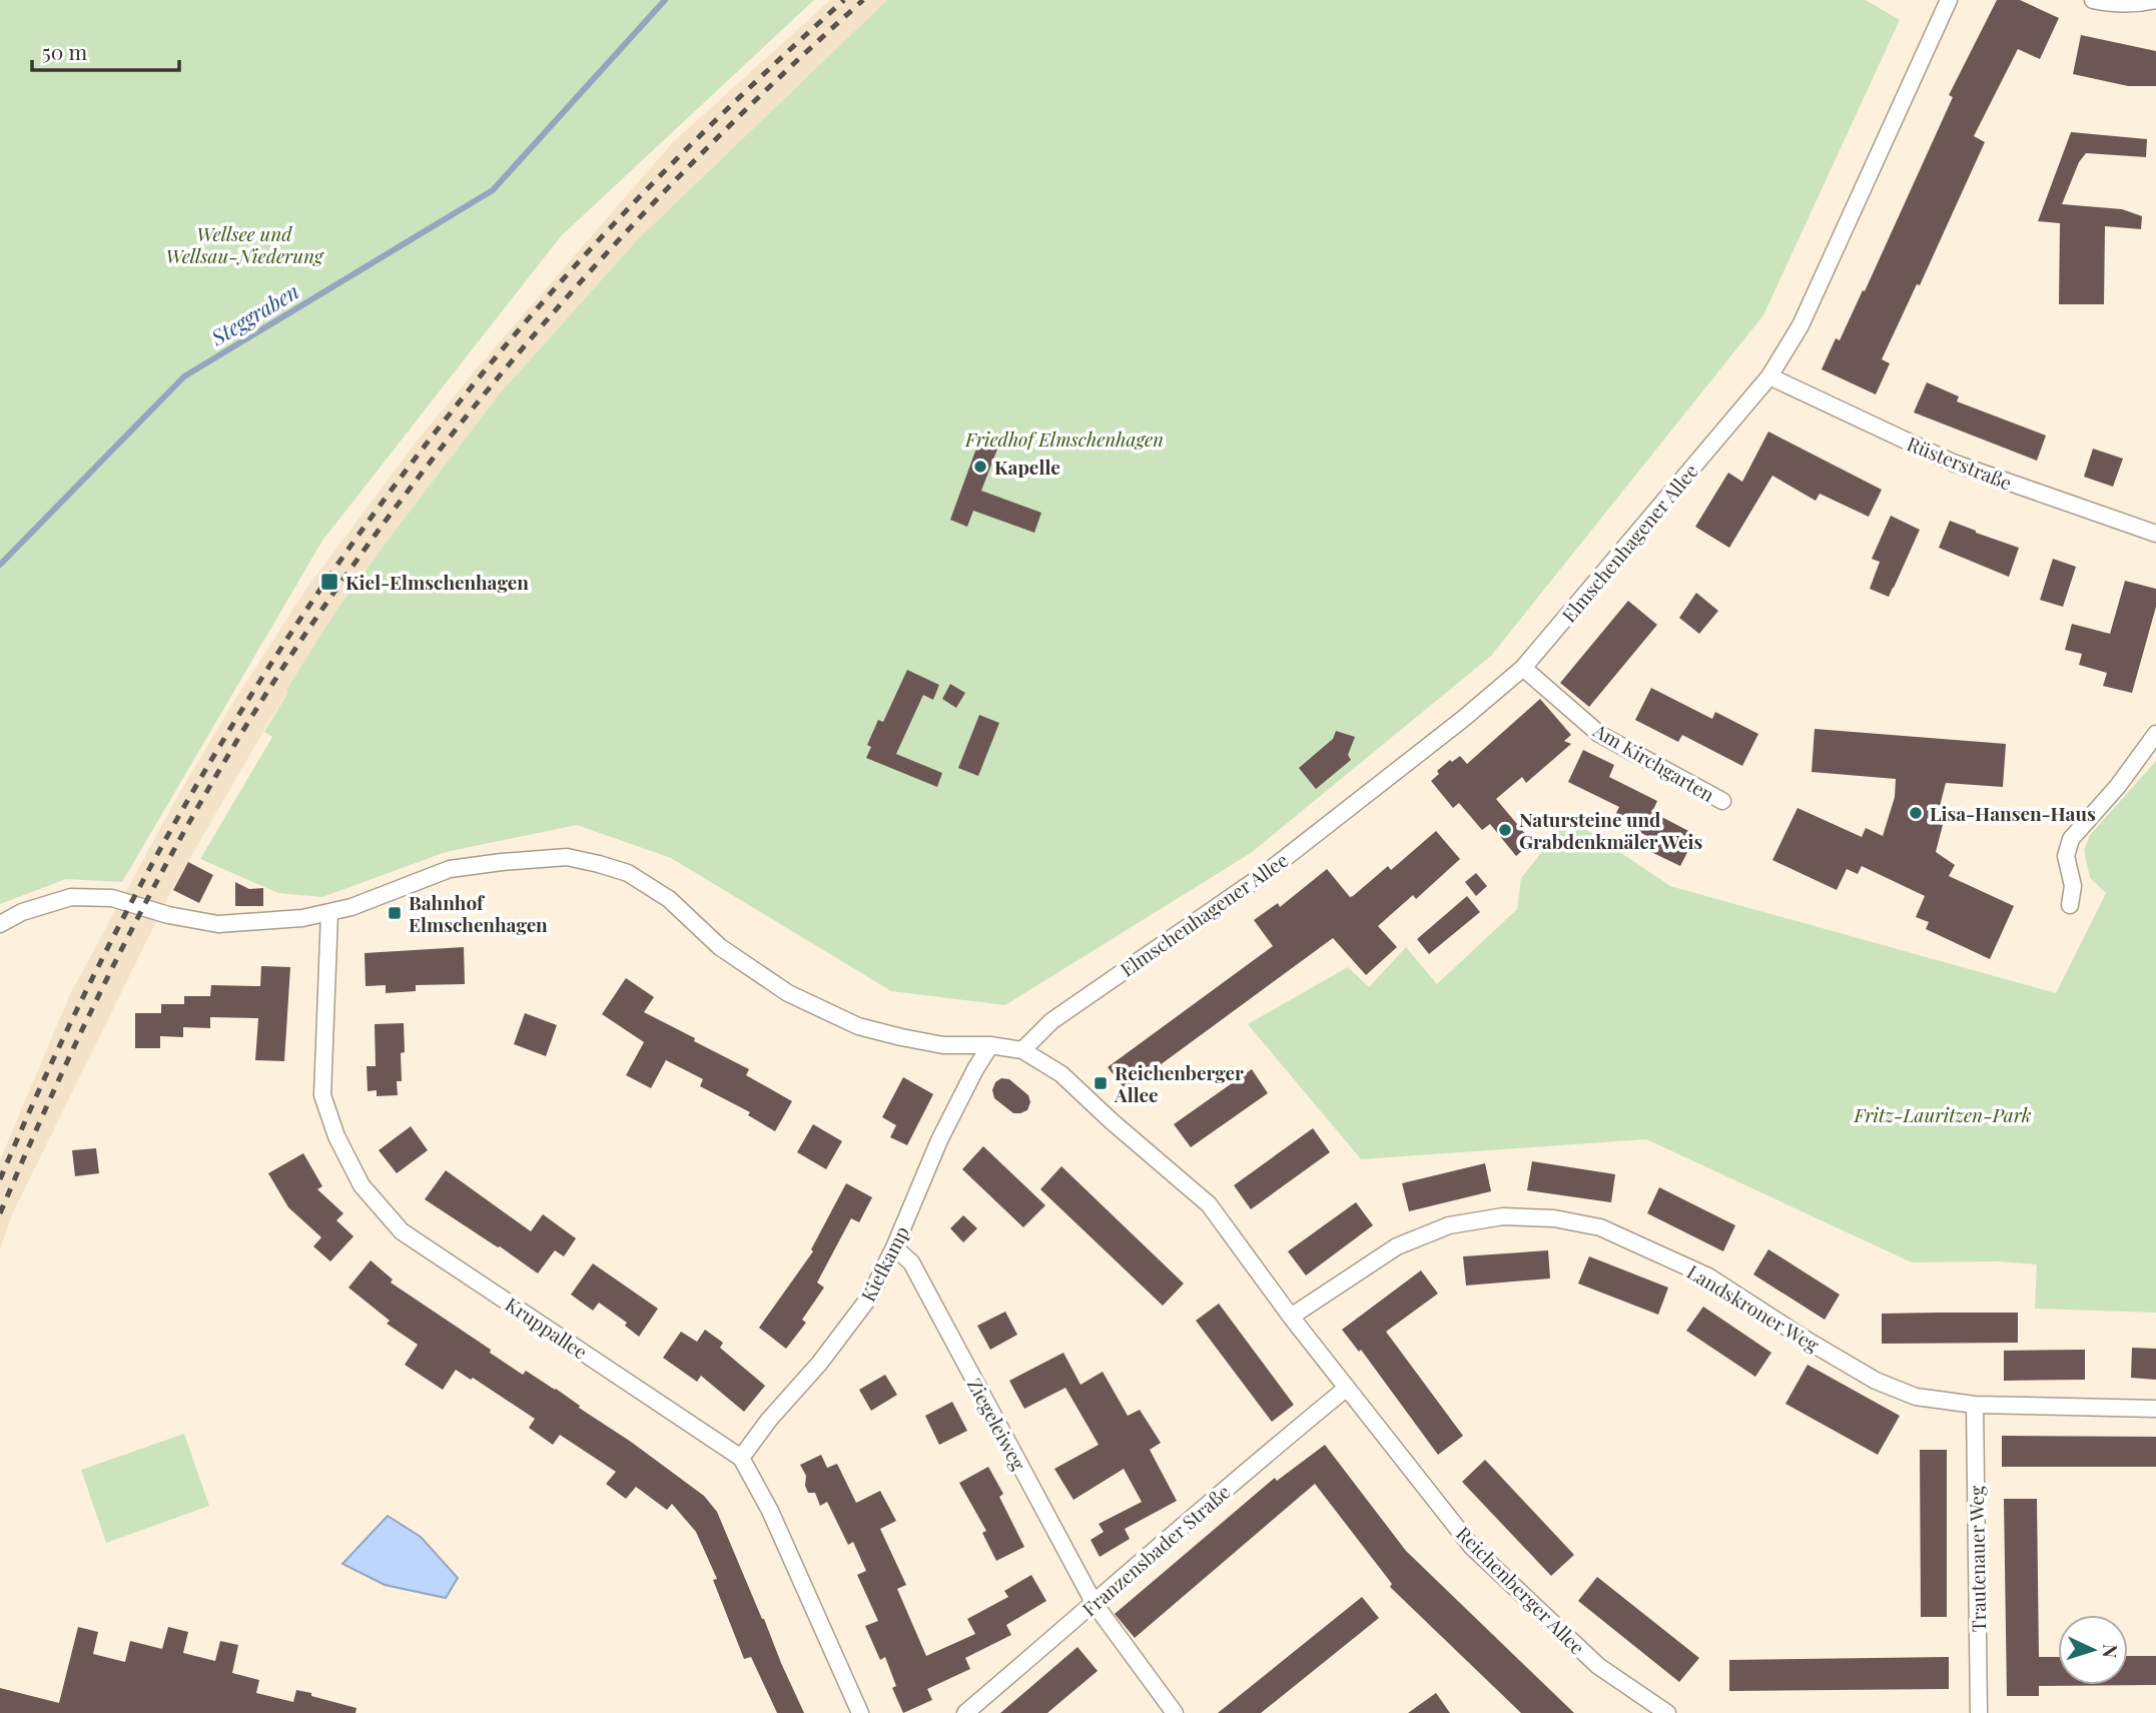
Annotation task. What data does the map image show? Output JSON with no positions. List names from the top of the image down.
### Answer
{
  "streets": {
    "street": [
      "Rüsterstraße",
      "Elmschenhagener Allee",
      "Am Kirchgarten",
      "Kiefkamp",
      "Landskroner Weg",
      "Kruppallee",
      "Ziegeleiweg",
      "Franzensbader Straße",
      "Trautenauer Weg",
      "Reichenberger Allee"
    ]
  },
  "crossings": [
    ["Rüsterstraße", "Elmschenhagener Allee"],
    ["Elmschenhagener Allee", "Am Kirchgarten"],
    ["Elmschenhagener Allee", "Reichenberger Allee"],
    ["Kiefkamp", "Kruppallee"],
    ["Kiefkamp", "Ziegeleiweg"],
    ["Landskroner Weg", "Trautenauer Weg"],
    ["Landskroner Weg", "Reichenberger Allee"],
    ["Ziegeleiweg", "Franzensbader Straße"],
    ["Franzensbader Straße", "Reichenberger Allee"]
  ],
  "water": ["Steggraben"],
  "parks": ["Wellsee und Wellsau-Niederung", "Friedhof Elmschenhagen", "Fritz-Lauritzen-Park"],
  "places": {
    "other": ["Kapelle", "Lisa-Hansen-Haus", "Natursteine und Grabdenkmäler Weis"],
    "transit": ["Kiel-Elmschenhagen", "Bahnhof Elmschenhagen", "Reichenberger Allee"]
  },
  "scale_bar": "50 m",
  "north": "right"
}
